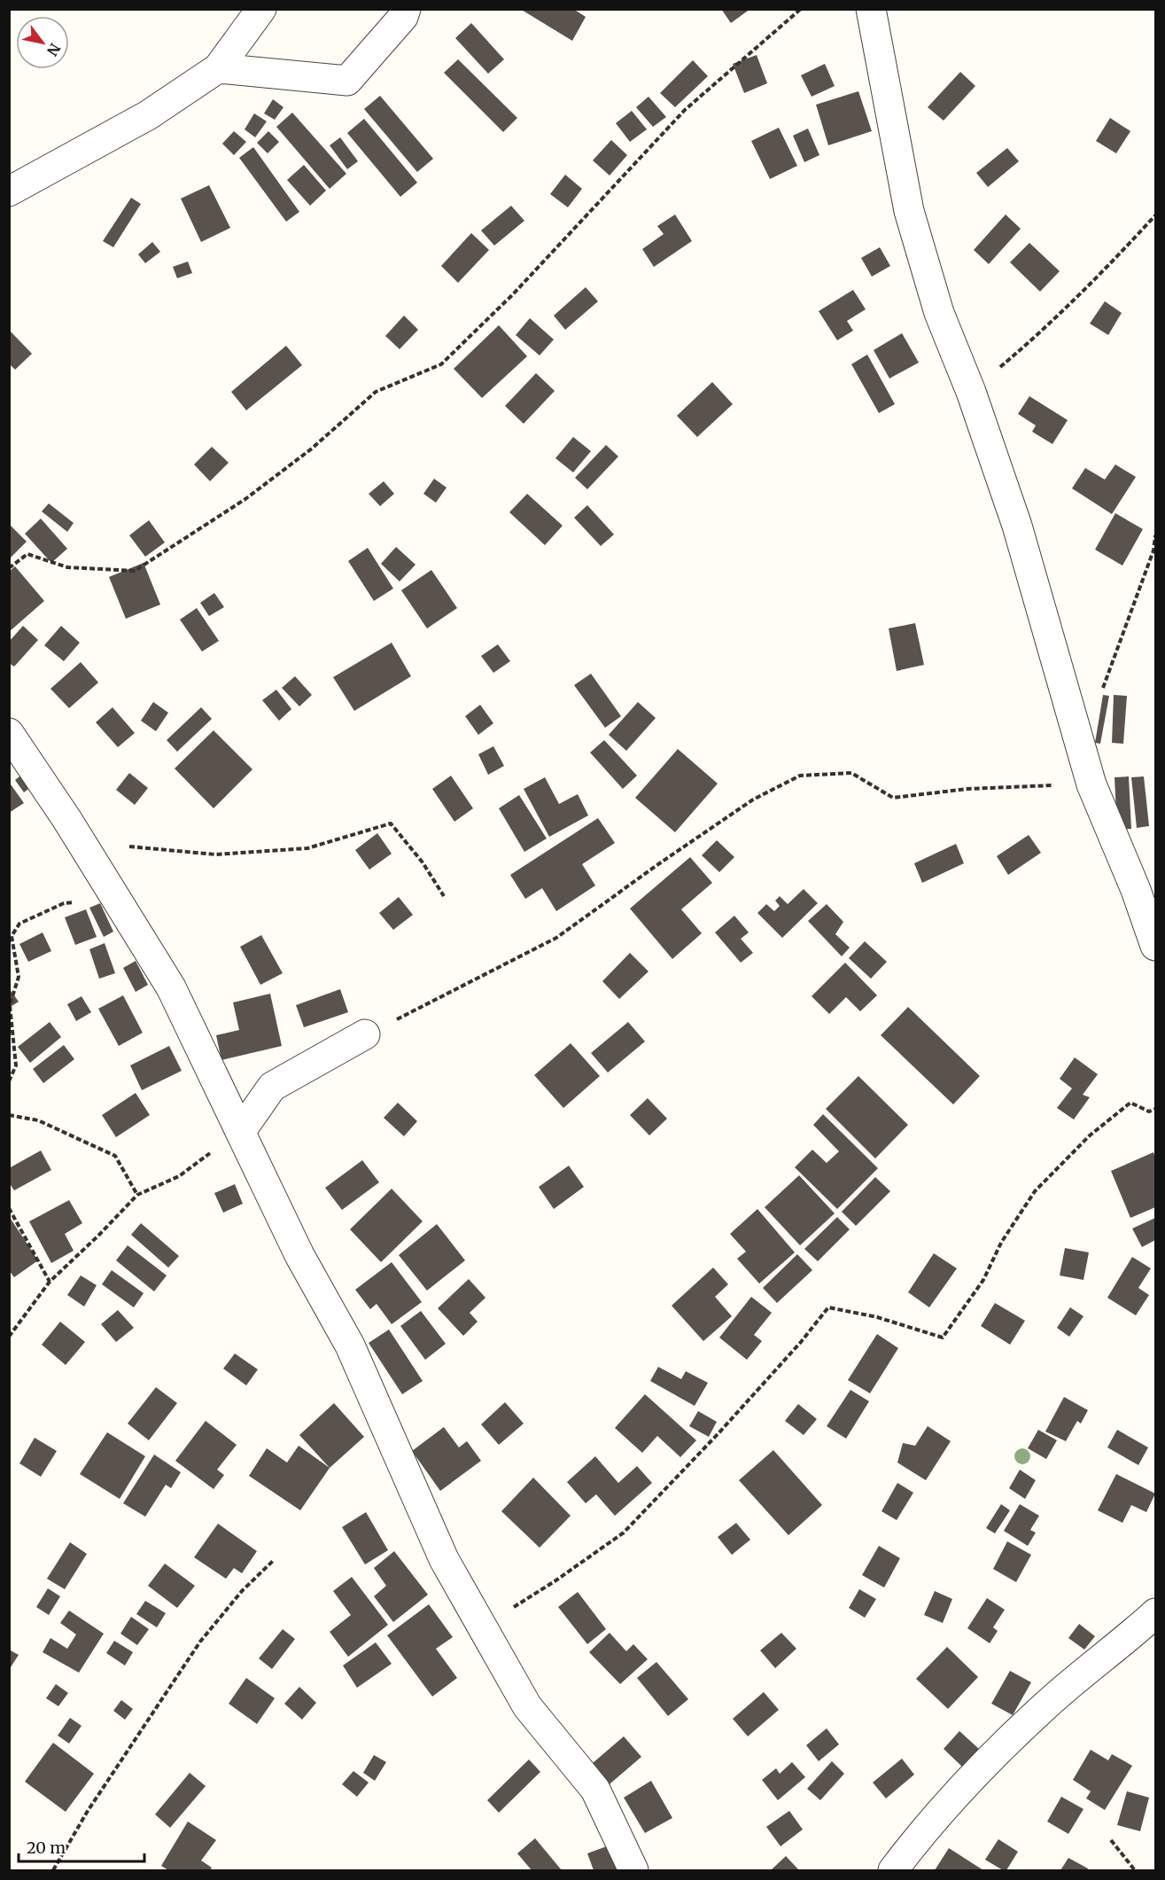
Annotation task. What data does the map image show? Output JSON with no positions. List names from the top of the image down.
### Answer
{
  "scale_bar": "20 m",
  "north": "bottom right"
}
